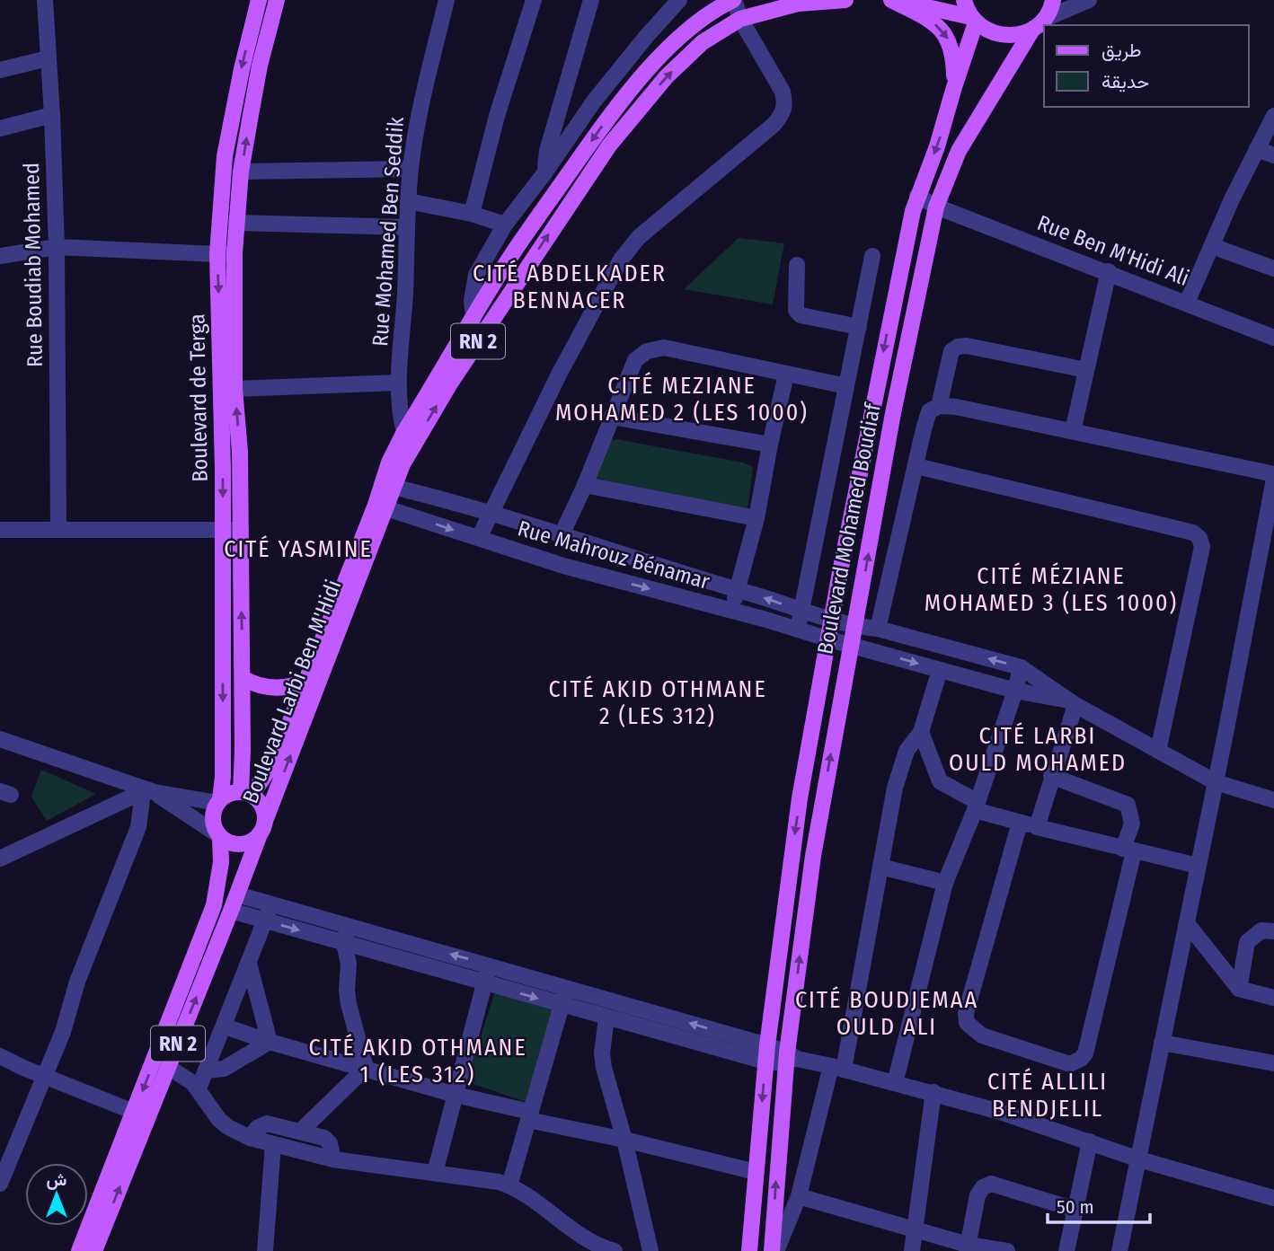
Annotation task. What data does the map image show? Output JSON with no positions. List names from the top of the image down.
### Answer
{
  "streets": {
    "main road": [
      "RN 2",
      "Boulevard de Terga",
      "Boulevard Mohamed Boudiaf",
      "Boulevard Larbi Ben M'Hidi"
    ],
    "street": [
      "Rue Mohamed Ben Seddik",
      "Rue Ben M'Hidi Ali",
      "Rue Boudiab Mohamed",
      "Rue Mahrouz Bénamar"
    ]
  },
  "crossings": [
    ["Rue Mohamed Ben Seddik", "Boulevard Larbi Ben M'Hidi"],
    ["Rue Ben M'Hidi Ali", "Boulevard Mohamed Boudiaf"],
    ["RN 2", "Boulevard de Terga"],
    ["RN 2", "Boulevard Larbi Ben M'Hidi"],
    ["Boulevard de Terga", "Boulevard Larbi Ben M'Hidi"],
    ["Boulevard Mohamed Boudiaf", "Rue Mahrouz Bénamar"],
    ["Rue Mahrouz Bénamar", "Boulevard Larbi Ben M'Hidi"]
  ],
  "districts": [
    "CITÉ ABDELKADER BENNACER",
    "CITÉ MEZIANE MOHAMED 2 (LES 1000)",
    "CITÉ YASMINE",
    "CITÉ MÉZIANE MOHAMED 3 (LES 1000)",
    "CITÉ AKID OTHMANE 2 (LES 312)",
    "CITÉ LARBI OULD MOHAMED",
    "CITÉ BOUDJEMAA OULD ALI",
    "CITÉ AKID OTHMANE 1 (LES 312)",
    "CITÉ ALLILI BENDJELIL"
  ],
  "legend": ["طريق", "حديقة"],
  "scale_bar": "50 m",
  "north": "top"
}
